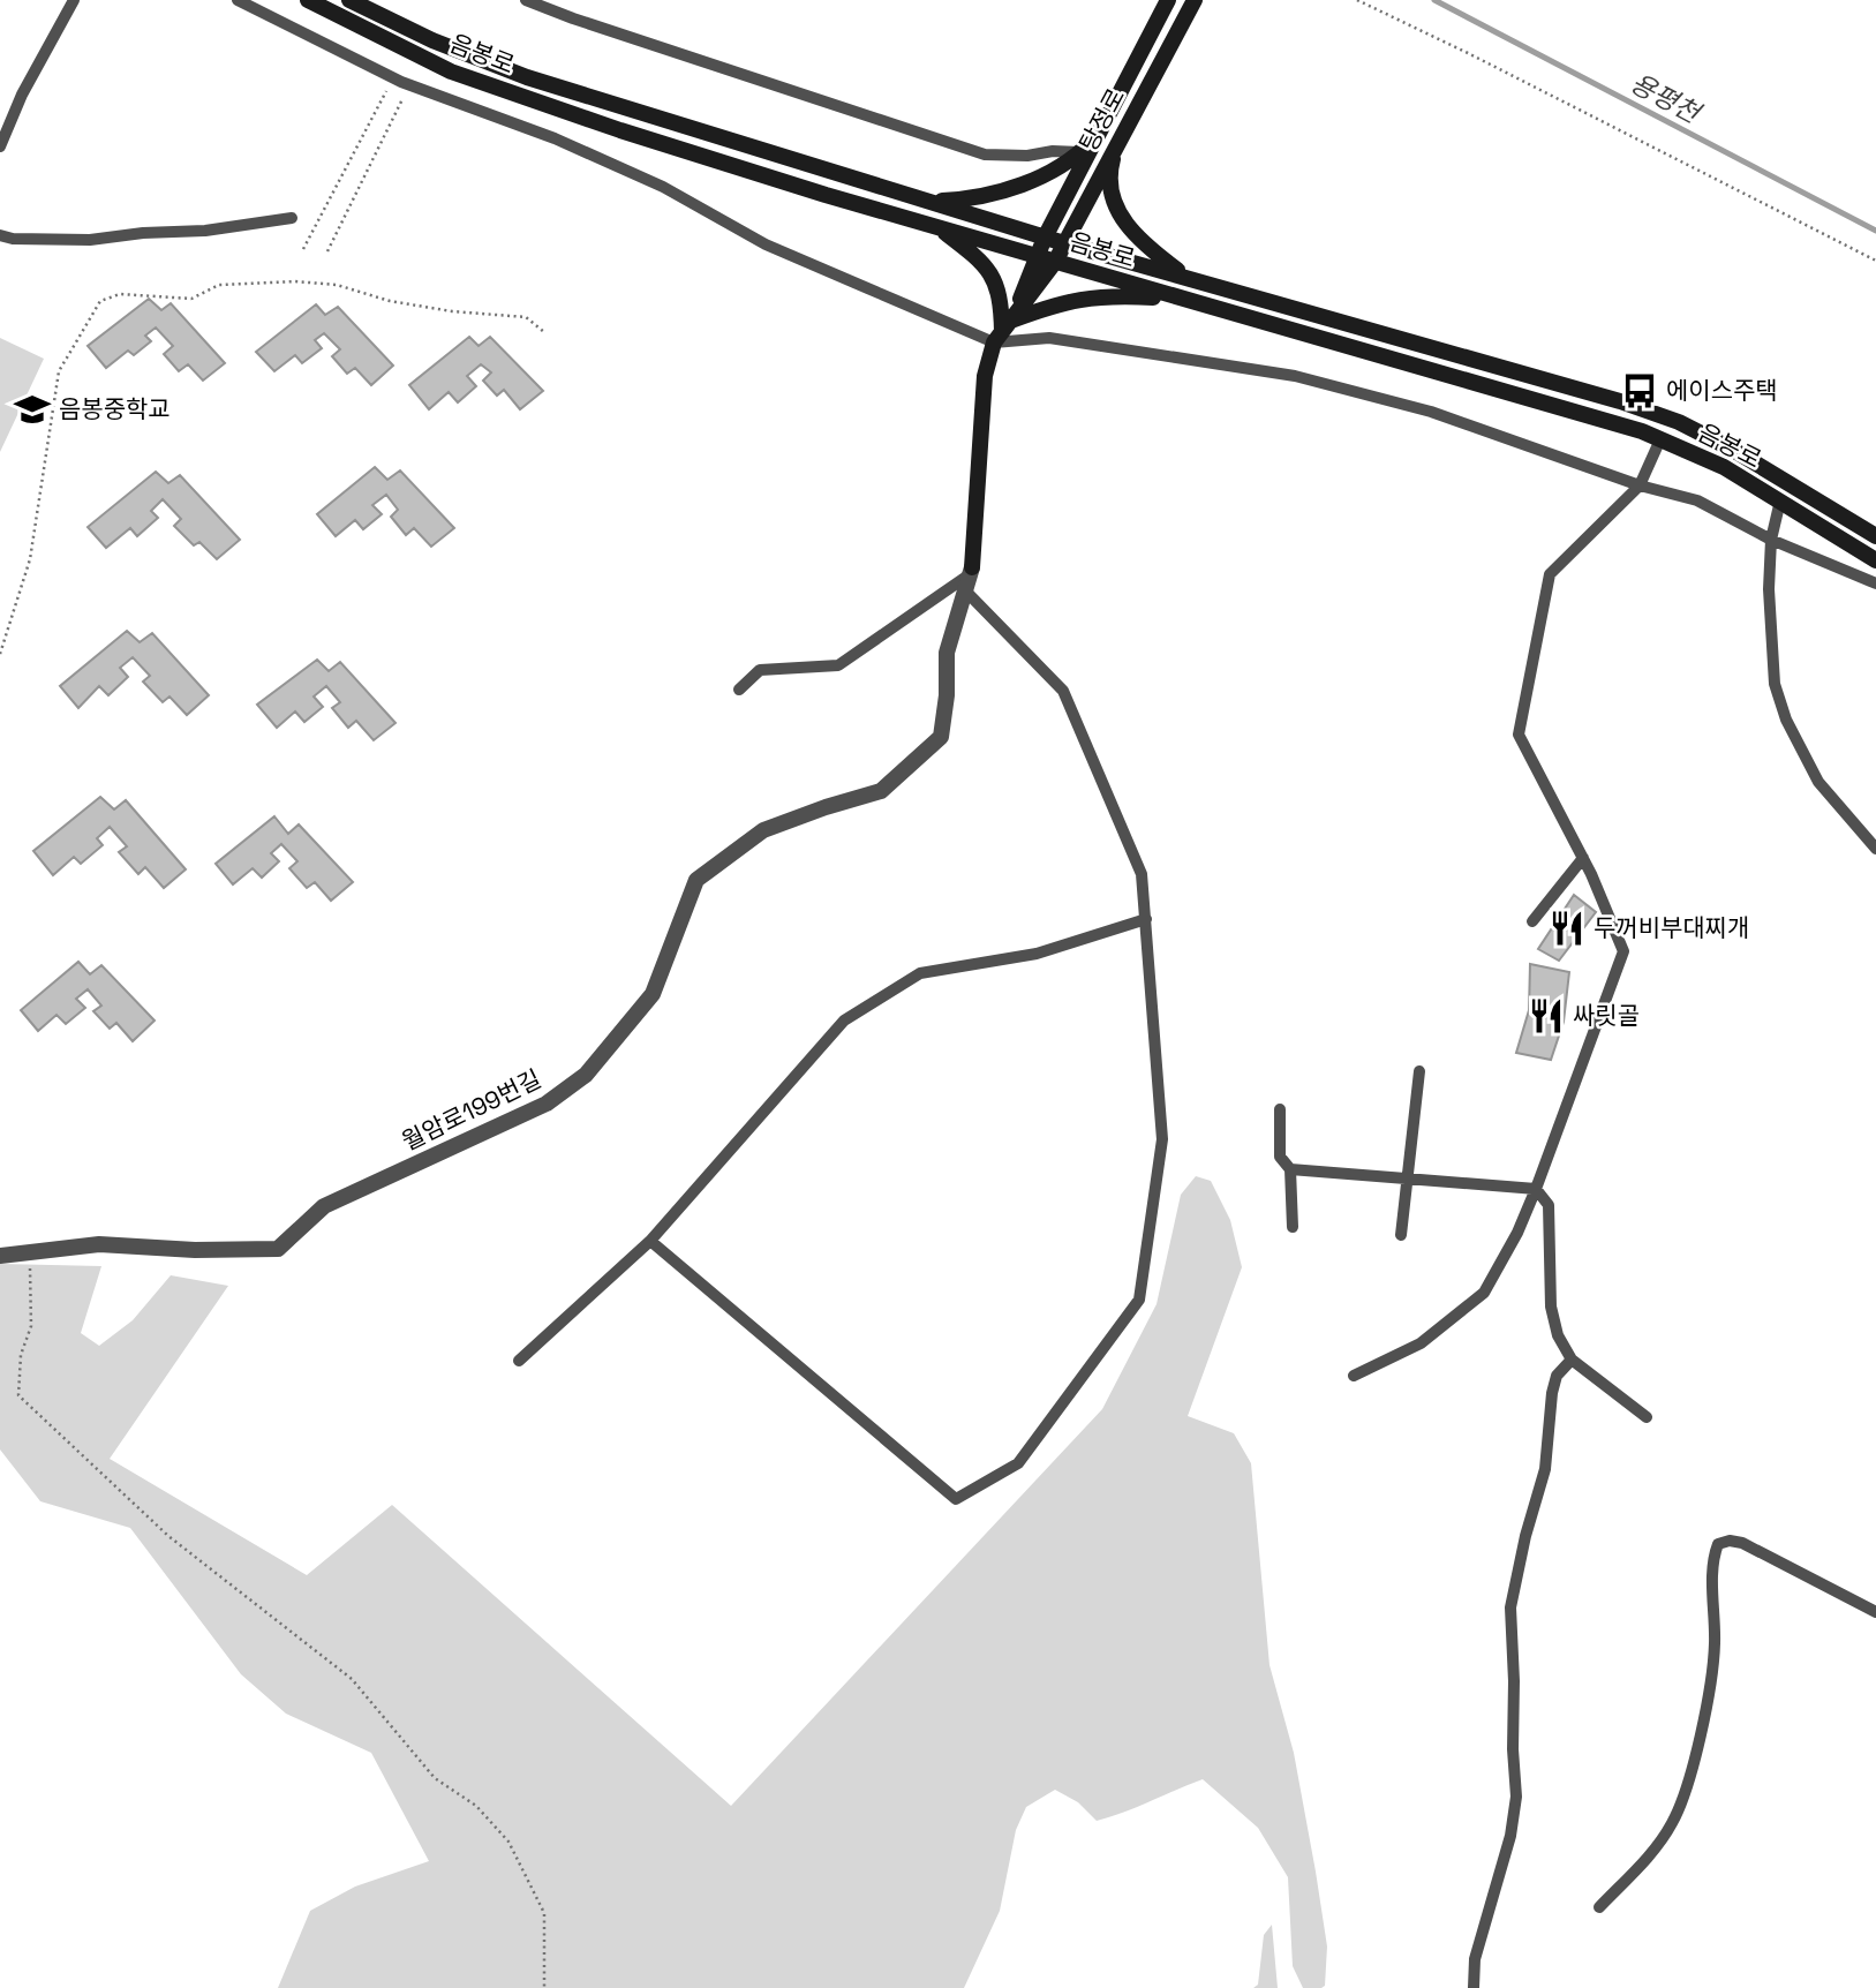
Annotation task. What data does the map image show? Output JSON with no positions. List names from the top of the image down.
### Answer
{
  "streets": {
    "main road": ["음봉로", "탕정로"],
    "street": ["월암로199번길"]
  },
  "crossings": [
    ["음봉로", "탕정로"]
  ],
  "water": ["용평천"],
  "places": {
    "bus stop": ["에이스주택"],
    "school or university": ["음봉중학교"],
    "restaurant": ["두꺼비부대찌개", "싸릿골"]
  }
}
